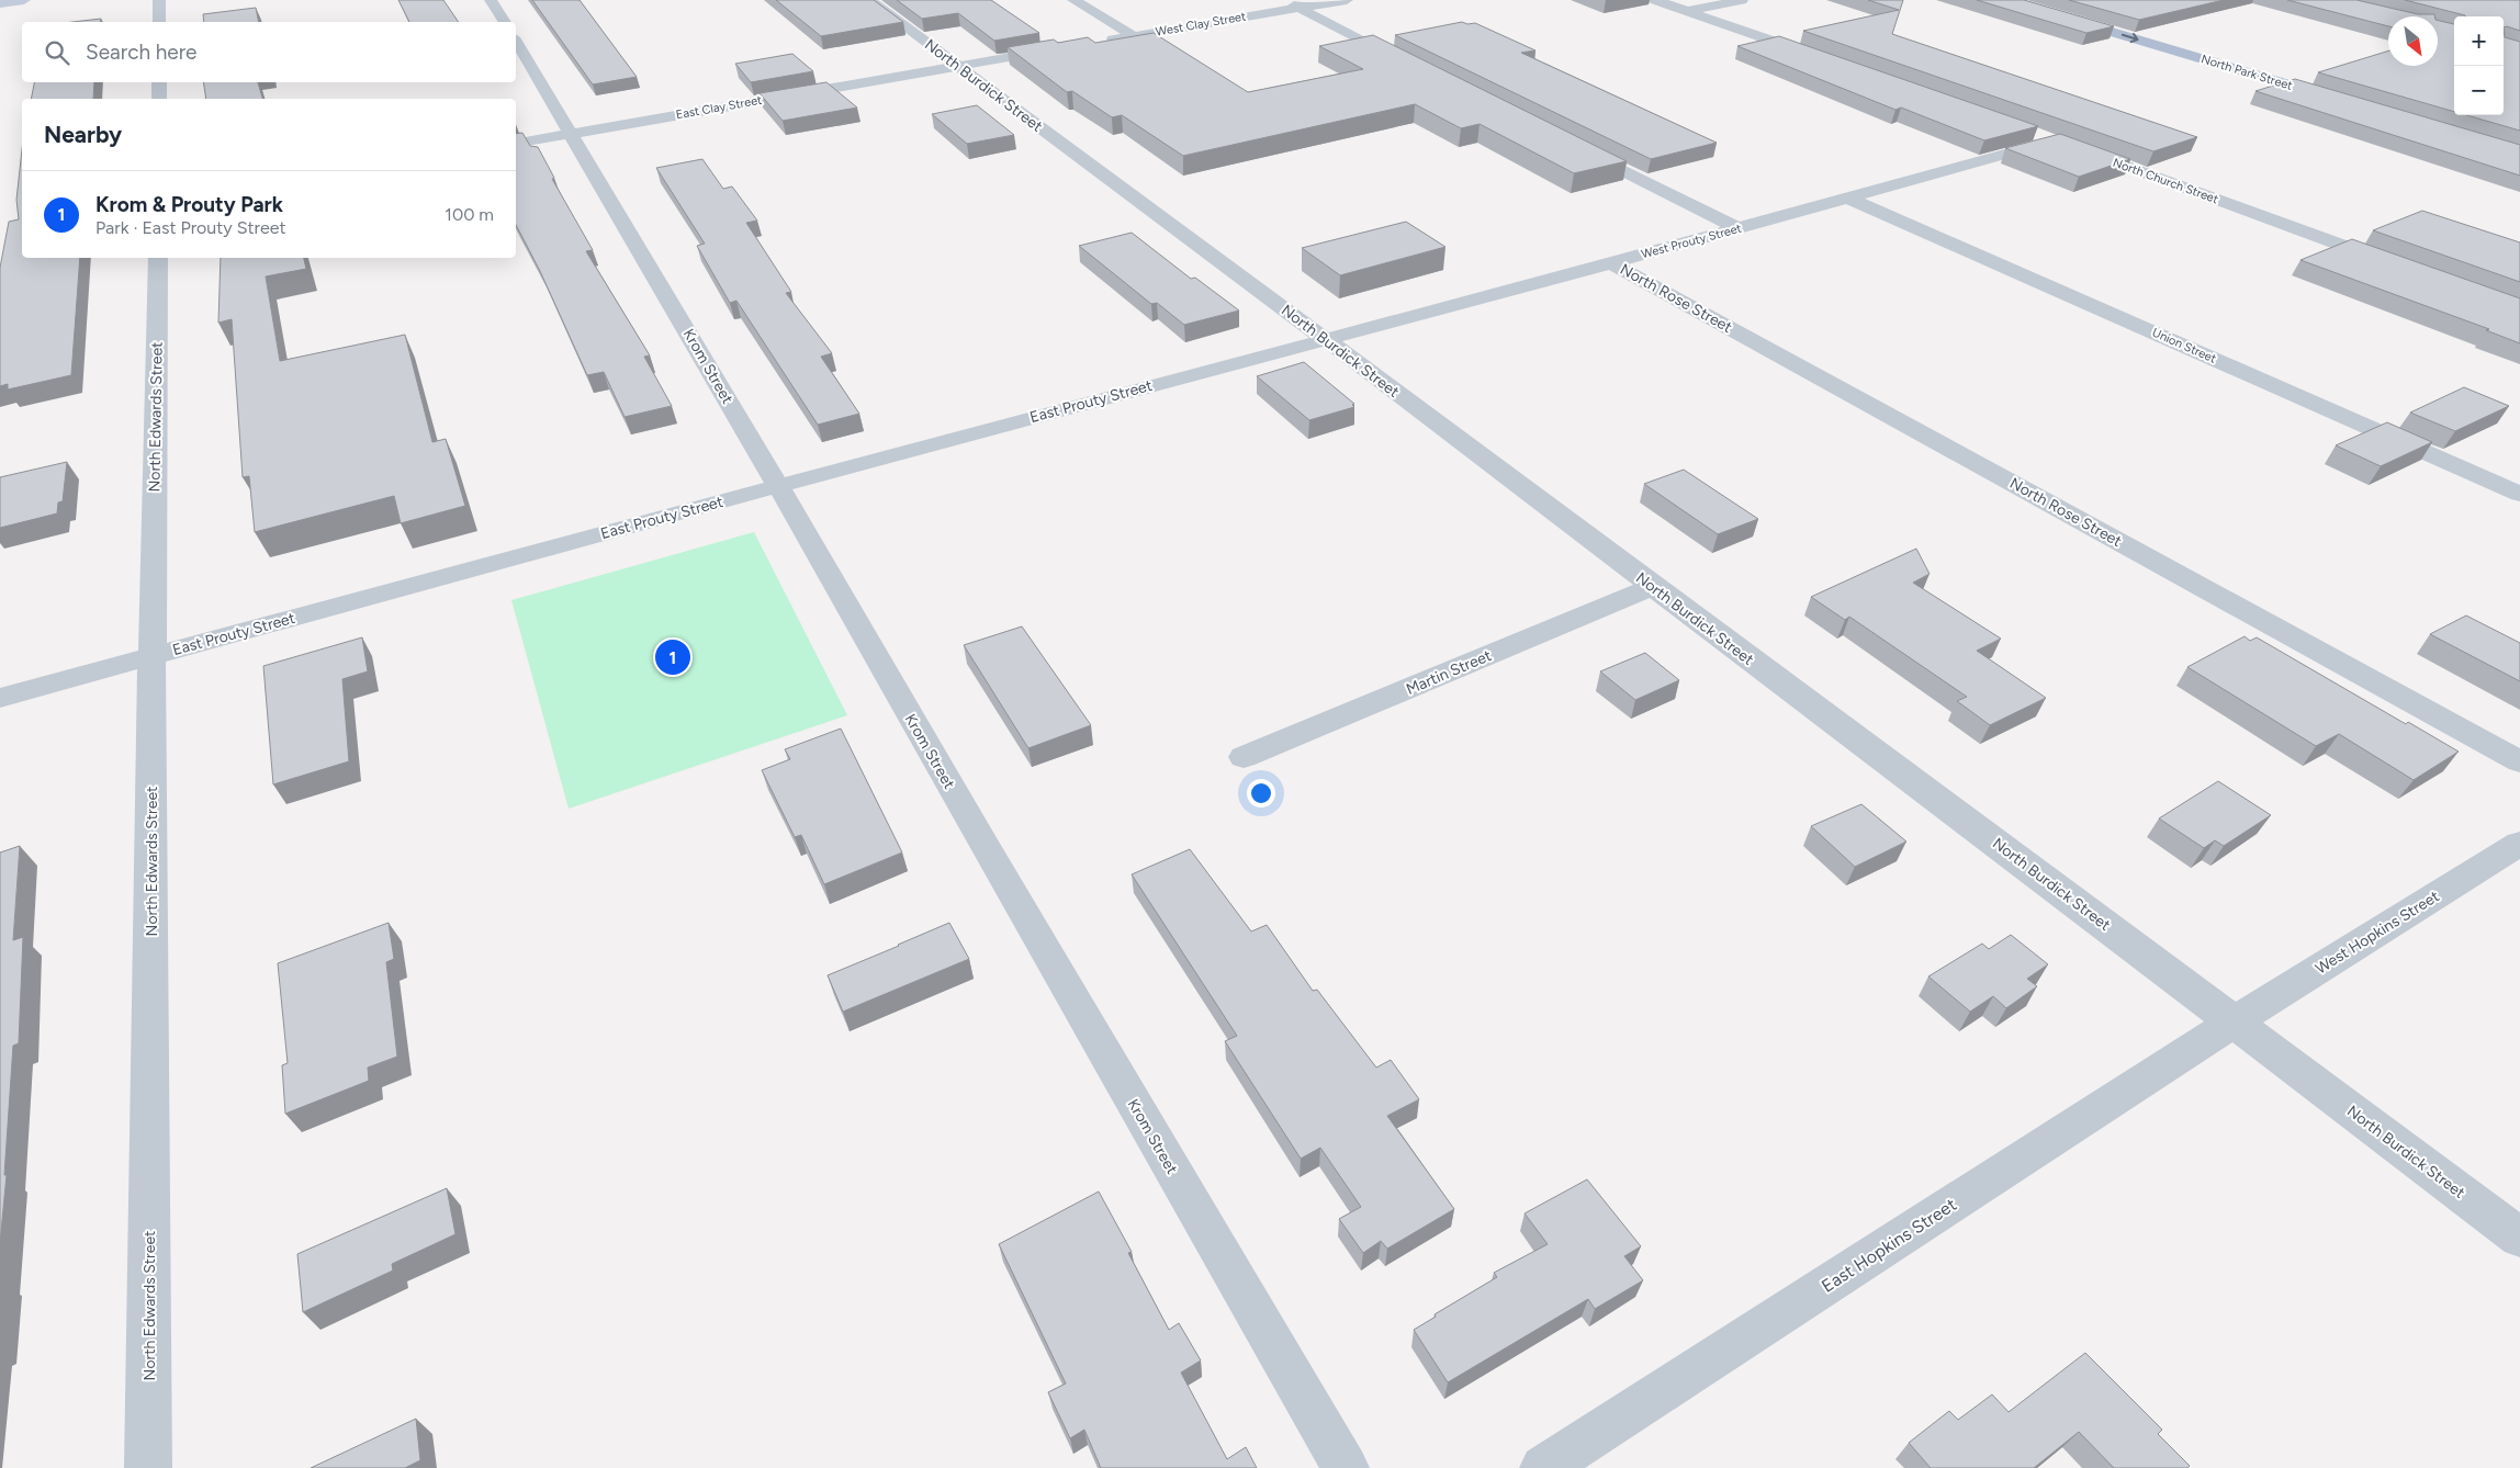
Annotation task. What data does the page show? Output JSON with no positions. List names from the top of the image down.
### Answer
{
  "streets": {
    "main road": ["North Park Street"],
    "street": [
      "West Clay Street",
      "North Burdick Street",
      "East Clay Street",
      "North Church Street",
      "West Prouty Street",
      "North Rose Street",
      "Union Street",
      "Krom Street",
      "East Prouty Street",
      "North Edwards Street",
      "Martin Street",
      "West Hopkins Street",
      "East Hopkins Street"
    ]
  },
  "crossings": [
    ["North Burdick Street", "East Clay Street"],
    ["North Burdick Street", "West Prouty Street"],
    ["North Burdick Street", "East Prouty Street"],
    ["North Burdick Street", "Martin Street"],
    ["North Burdick Street", "West Hopkins Street"],
    ["North Burdick Street", "East Hopkins Street"],
    ["East Clay Street", "Krom Street"],
    ["West Prouty Street", "North Rose Street"],
    ["West Prouty Street", "Union Street"],
    ["West Prouty Street", "East Prouty Street"],
    ["Krom Street", "East Prouty Street"],
    ["East Prouty Street", "North Edwards Street"],
    ["West Hopkins Street", "East Hopkins Street"]
  ],
  "one_way": ["North Park Street"],
  "north": "bottom right",
  "page": {
    "map_buttons": ["+", "−"],
    "search": "Search here",
    "heading": "Nearby",
    "list": [
      {
        "mark": "1",
        "name": "Krom & Prouty Park",
        "note": "Park · East Prouty Street",
        "value": "100 m"
      }
    ],
    "pins": "1"
  }
}
